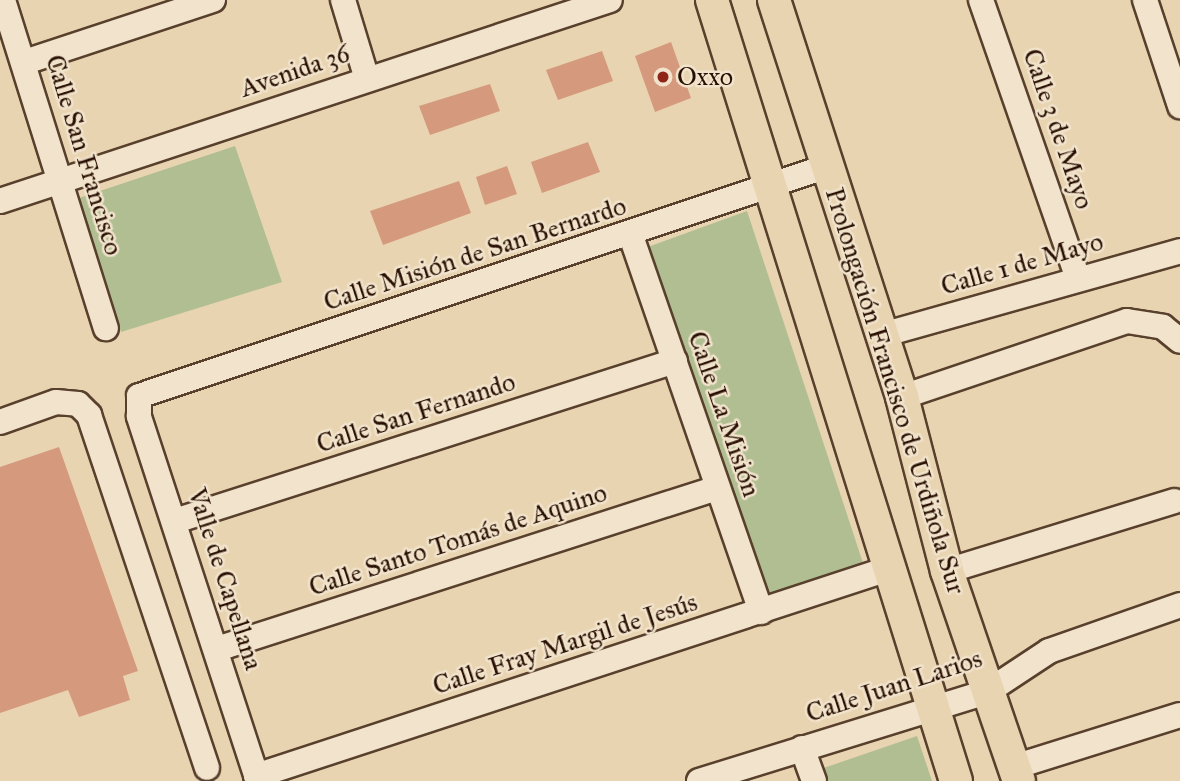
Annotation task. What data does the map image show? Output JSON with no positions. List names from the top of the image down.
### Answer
{
  "streets": {
    "main road": ["Prolongación Francisco de Urdiñola Sur"],
    "street": [
      "Avenida 36",
      "Calle 3 de Mayo",
      "Calle San Francisco",
      "Calle Misión de San Bernardo",
      "Calle 1 de Mayo",
      "Calle San Fernando",
      "Calle La Misión",
      "Calle Santo Tomás de Aquino",
      "Valle de Capellana",
      "Calle Fray Margil de Jesús",
      "Calle Juan Larios"
    ]
  },
  "crossings": [
    ["Avenida 36", "Calle San Francisco"],
    ["Calle 3 de Mayo", "Calle 1 de Mayo"],
    ["Calle Misión de San Bernardo", "Prolongación Francisco de Urdiñola Sur"],
    ["Calle Misión de San Bernardo", "Calle La Misión"],
    ["Calle Misión de San Bernardo", "Valle de Capellana"],
    ["Calle 1 de Mayo", "Prolongación Francisco de Urdiñola Sur"],
    ["Prolongación Francisco de Urdiñola Sur", "Calle Juan Larios"],
    ["Calle San Fernando", "Calle La Misión"],
    ["Calle San Fernando", "Valle de Capellana"],
    ["Calle La Misión", "Calle Santo Tomás de Aquino"],
    ["Calle La Misión", "Calle Fray Margil de Jesús"],
    ["Calle Santo Tomás de Aquino", "Valle de Capellana"],
    ["Valle de Capellana", "Calle Fray Margil de Jesús"]
  ],
  "places": ["Oxxo"]
}
